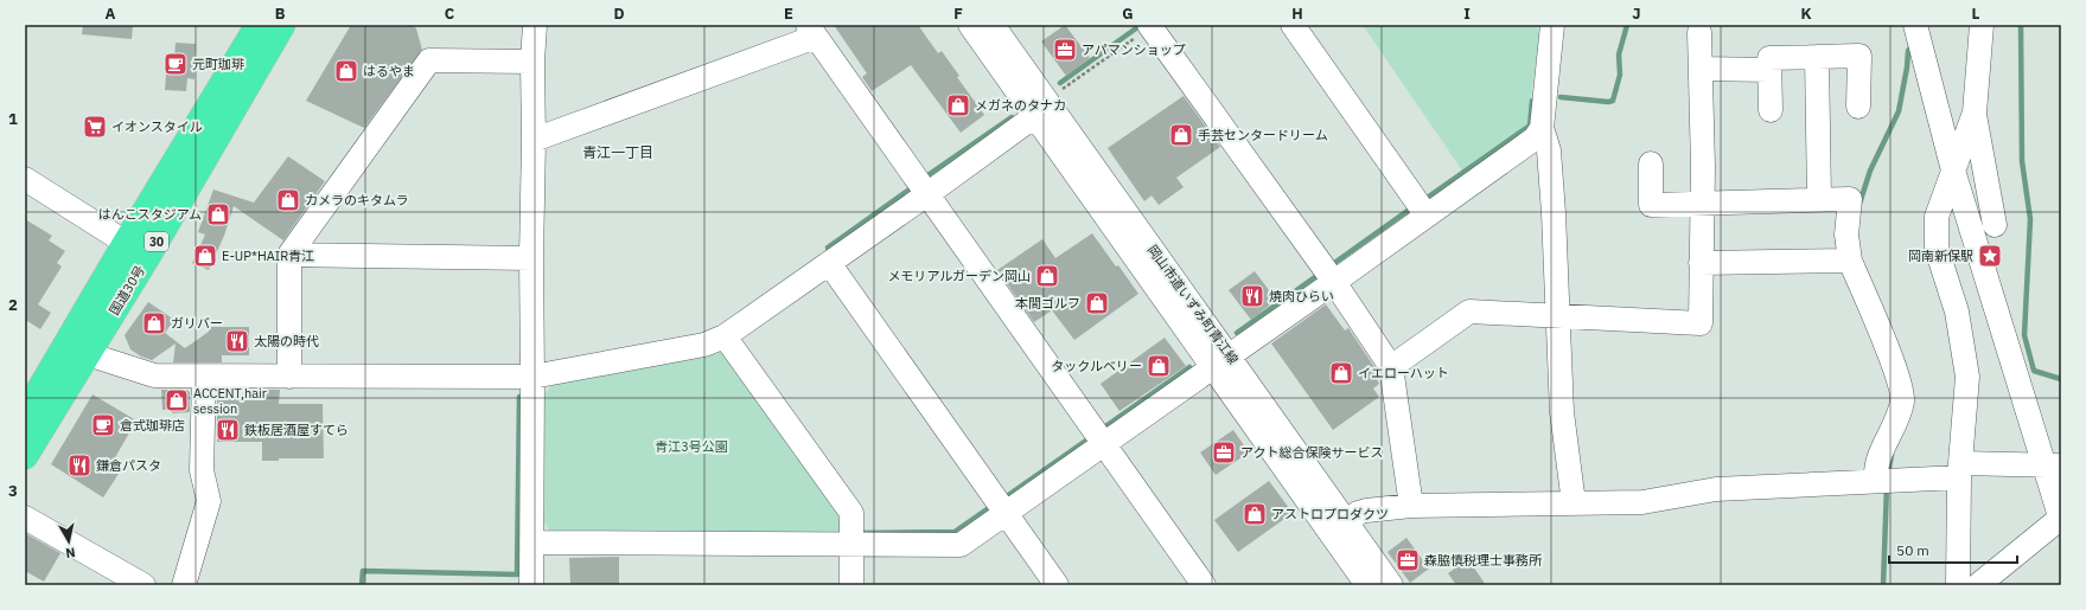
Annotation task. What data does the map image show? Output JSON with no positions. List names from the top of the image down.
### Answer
{
  "streets": {
    "highway": ["30", "国道30号"],
    "street": ["岡山市道いずみ町青江線"]
  },
  "districts": ["青江一丁目"],
  "parks": ["青江3号公園"],
  "places": {
    "office": ["アパマンショップ", "アクト総合保険サービス", "森脇慎税理士事務所"],
    "cafe": ["元町珈琲", "倉式珈琲店"],
    "shop": [
      "はるやま",
      "メガネのタナカ",
      "手芸センタードリーム",
      "カメラのキタムラ",
      "はんこスタジアム",
      "E-UP*HAIR青江",
      "メモリアルガーデン岡山",
      "本間ゴルフ",
      "ガリバー",
      "タックルベリー",
      "イエローハット",
      "ACCENT,hair session",
      "アストロプロダクツ"
    ],
    "supermarket": ["イオンスタイル"],
    "place": ["岡南新保駅"],
    "restaurant": [
      "焼肉ひらい",
      "太陽の時代",
      "鉄板居酒屋すてら",
      "鎌倉パスタ"
    ]
  },
  "scale_bar": "50 m",
  "north": "bottom",
  "grid": {
    "columns": [
      "A",
      "B",
      "C",
      "D",
      "E",
      "F",
      "G",
      "H",
      "I",
      "J",
      "K",
      "L"
    ],
    "rows": ["1", "2", "3"]
  }
}
